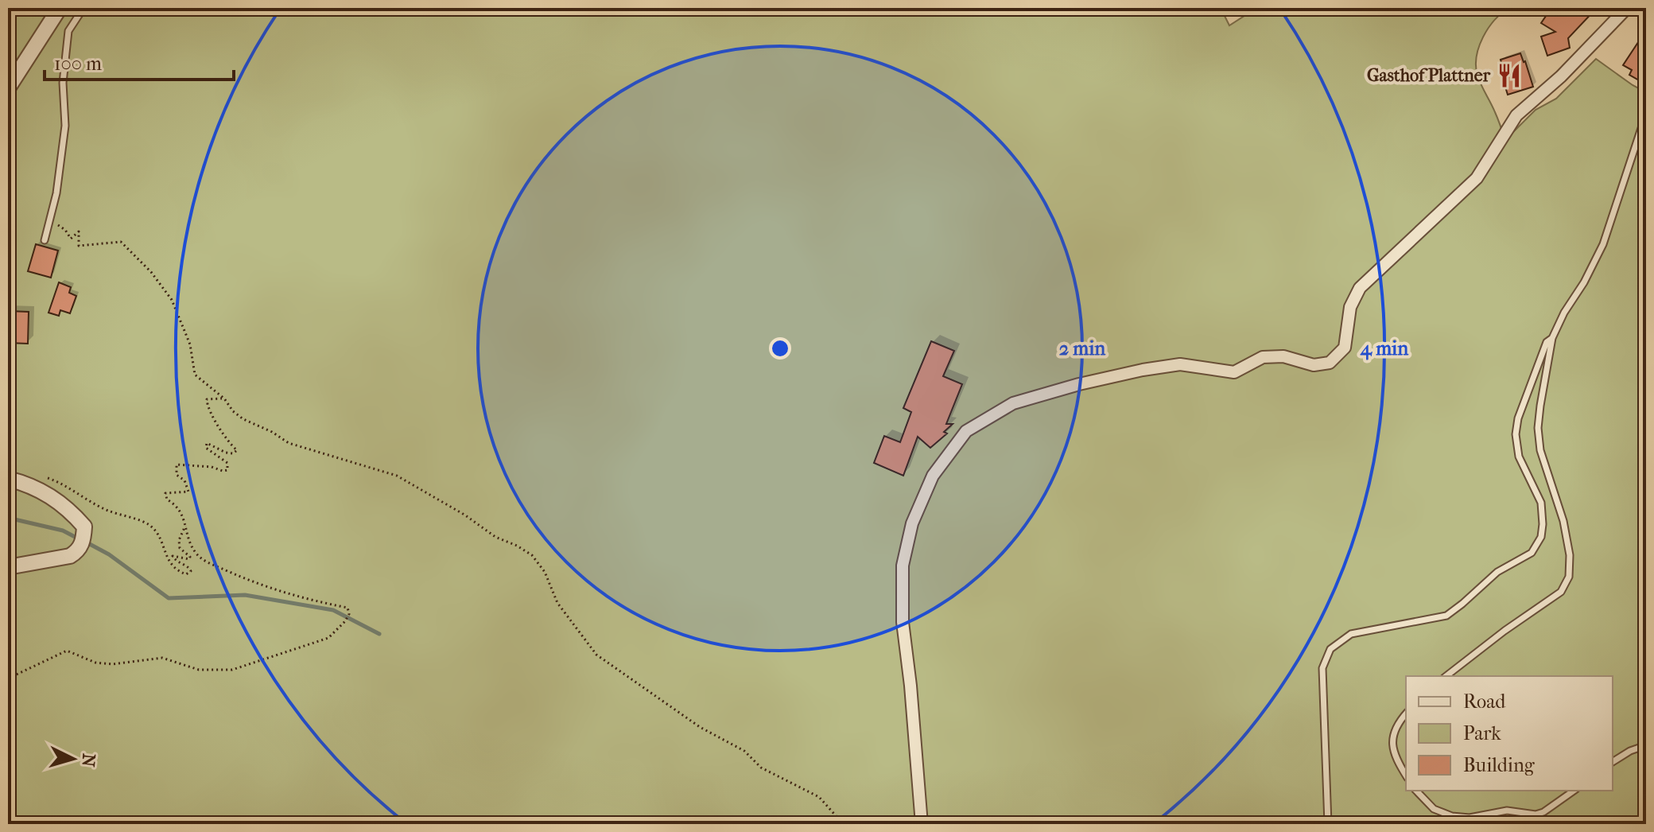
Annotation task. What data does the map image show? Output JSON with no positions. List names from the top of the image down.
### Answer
{
  "places": {
    "restaurant": ["Gasthof Plattner"]
  },
  "legend": ["Road", "Park", "Building"],
  "scale_bar": "100 m",
  "north": "right",
  "rings": ["2 min", "4 min"]
}
